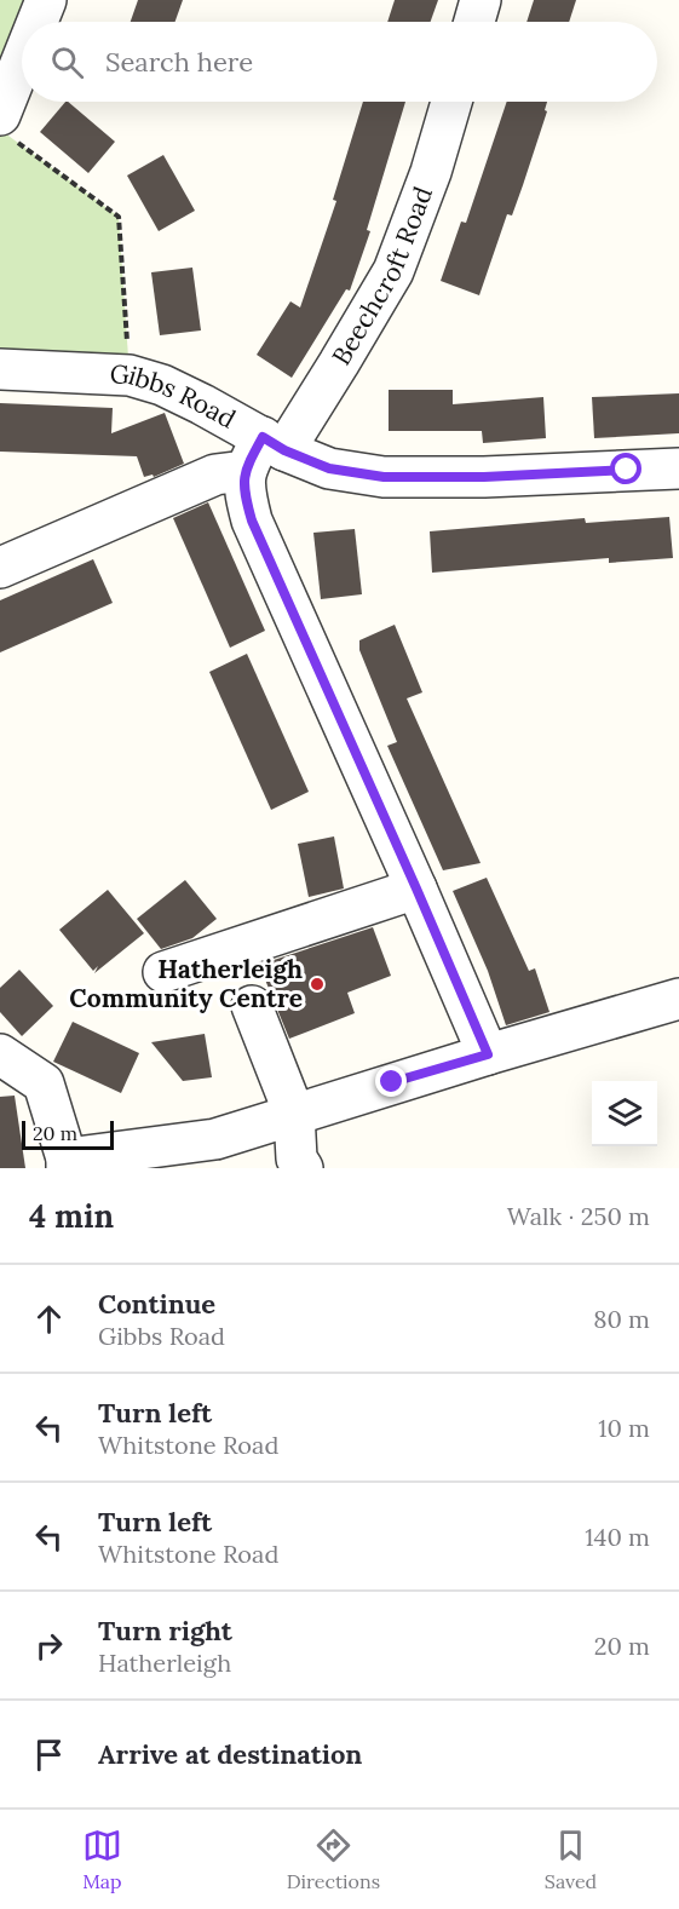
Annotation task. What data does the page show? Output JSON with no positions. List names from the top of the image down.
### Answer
{
  "streets": {
    "street": ["Beechcroft Road", "Gibbs Road"]
  },
  "crossings": [
    ["Beechcroft Road", "Gibbs Road"]
  ],
  "places": ["Hatherleigh Community Centre"],
  "scale_bar": "20 m",
  "page": {
    "search": "Search here",
    "scale": "20 m",
    "heading": ["4 min", "Walk · 250 m"],
    "list": [
      ["Continue", "Gibbs Road", "80 m"],
      ["Turn left", "Whitstone Road", "10 m"],
      ["Turn left", "Whitstone Road", "140 m"],
      ["Turn right", "Hatherleigh", "20 m"],
      "Arrive at destination"
    ],
    "nav": ["Map", "Directions", "Saved"]
  }
}
